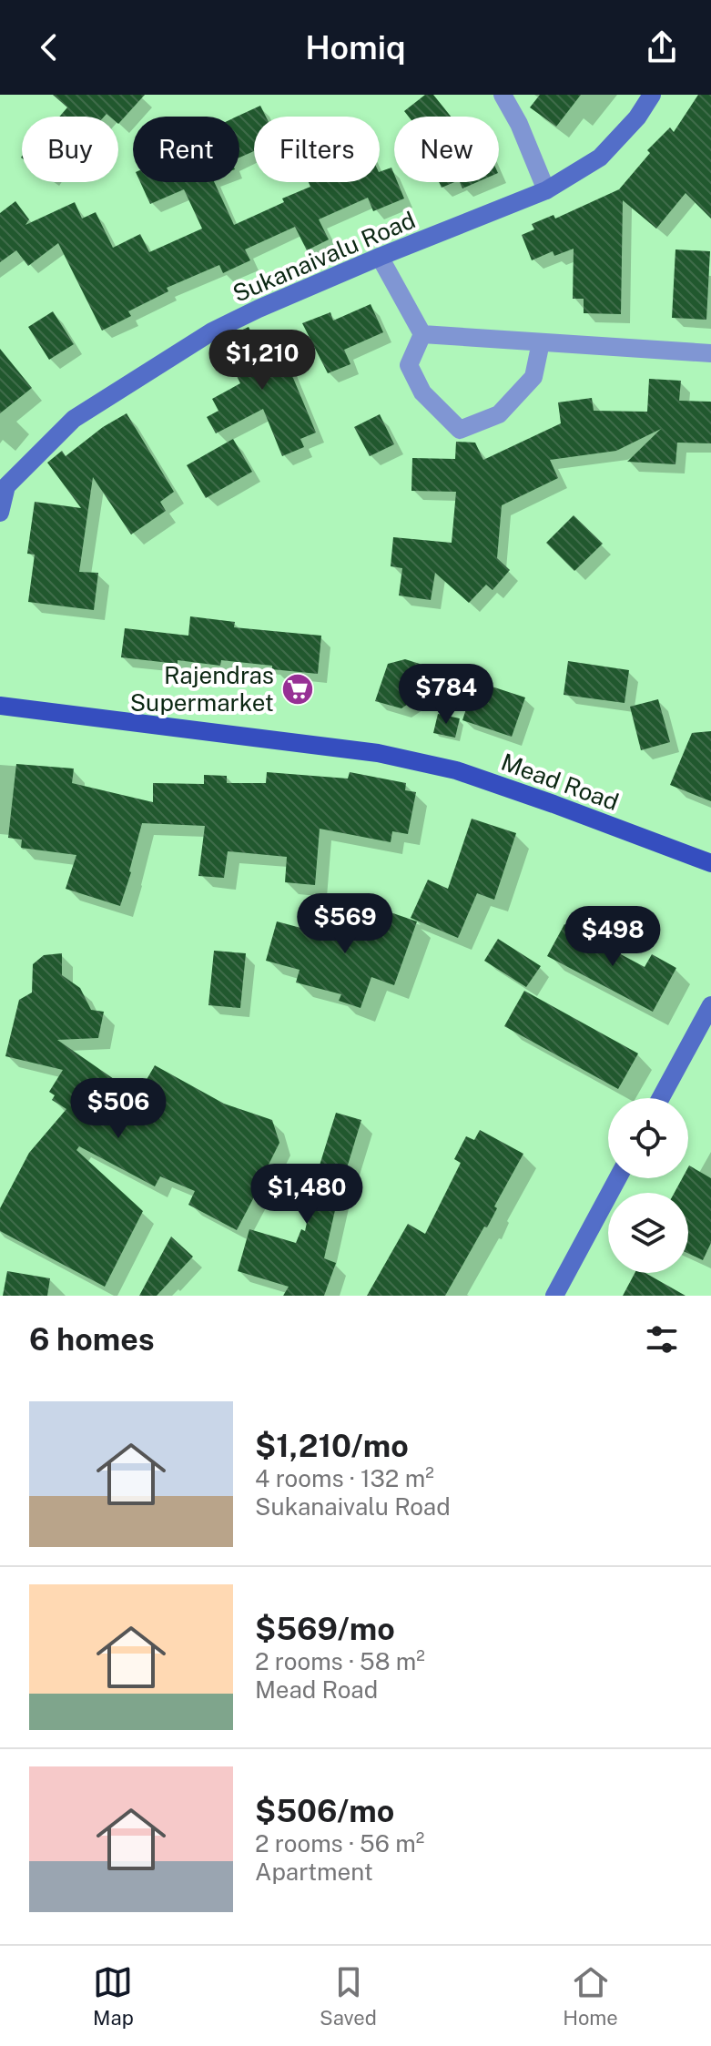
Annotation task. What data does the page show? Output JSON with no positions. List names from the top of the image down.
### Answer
{
  "streets": {
    "main road": ["Sukanaivalu Road", "Mead Road"]
  },
  "places": {
    "supermarket": ["Rajendras Supermarket"]
  },
  "page": {
    "header": "Homiq",
    "chip": [
      "Buy",
      "Rent",
      "Filters",
      "New"
    ],
    "price": [
      "$1,210",
      "$784",
      "$569",
      "$498",
      "$506",
      "$1,480"
    ],
    "heading": "6 homes",
    "list": [
      {
        "name": "$1,210/mo",
        "note": "4 rooms · 132 m² · Sukanaivalu Road"
      },
      {
        "name": "$569/mo",
        "note": "2 rooms · 58 m² · Mead Road"
      },
      {
        "name": "$506/mo",
        "note": "2 rooms · 56 m² · Apartment"
      }
    ],
    "tabs": ["Map", "Saved", "Home"]
  }
}
